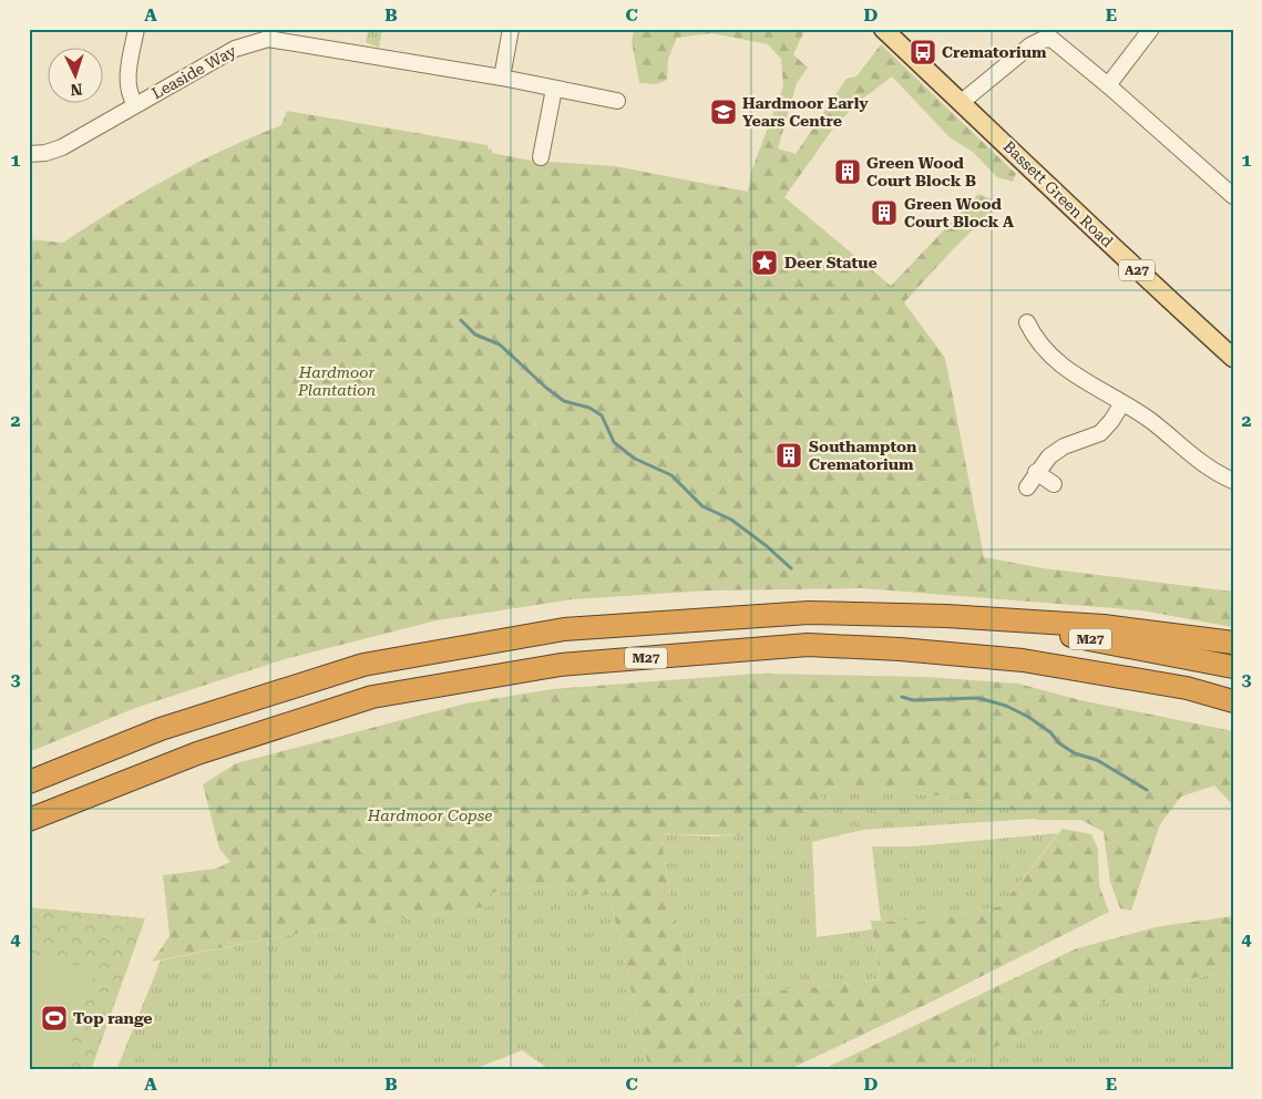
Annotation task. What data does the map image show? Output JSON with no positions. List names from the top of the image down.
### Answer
{
  "streets": {
    "highway": ["M27"],
    "main road": ["Bassett Green Road", "A27"],
    "street": ["Leaside Way"]
  },
  "parks": ["Hardmoor Plantation", "Hardmoor Copse"],
  "places": {
    "bus stop": ["Crematorium"],
    "school or university": ["Hardmoor Early Years Centre"],
    "building": ["Green Wood Court Block B", "Green Wood Court Block A", "Southampton Crematorium"],
    "place": ["Deer Statue"],
    "sports": ["Top range"]
  },
  "north": "bottom",
  "grid": {
    "columns": [
      "A",
      "B",
      "C",
      "D",
      "E"
    ],
    "rows": [
      "1",
      "2",
      "3",
      "4"
    ]
  }
}
